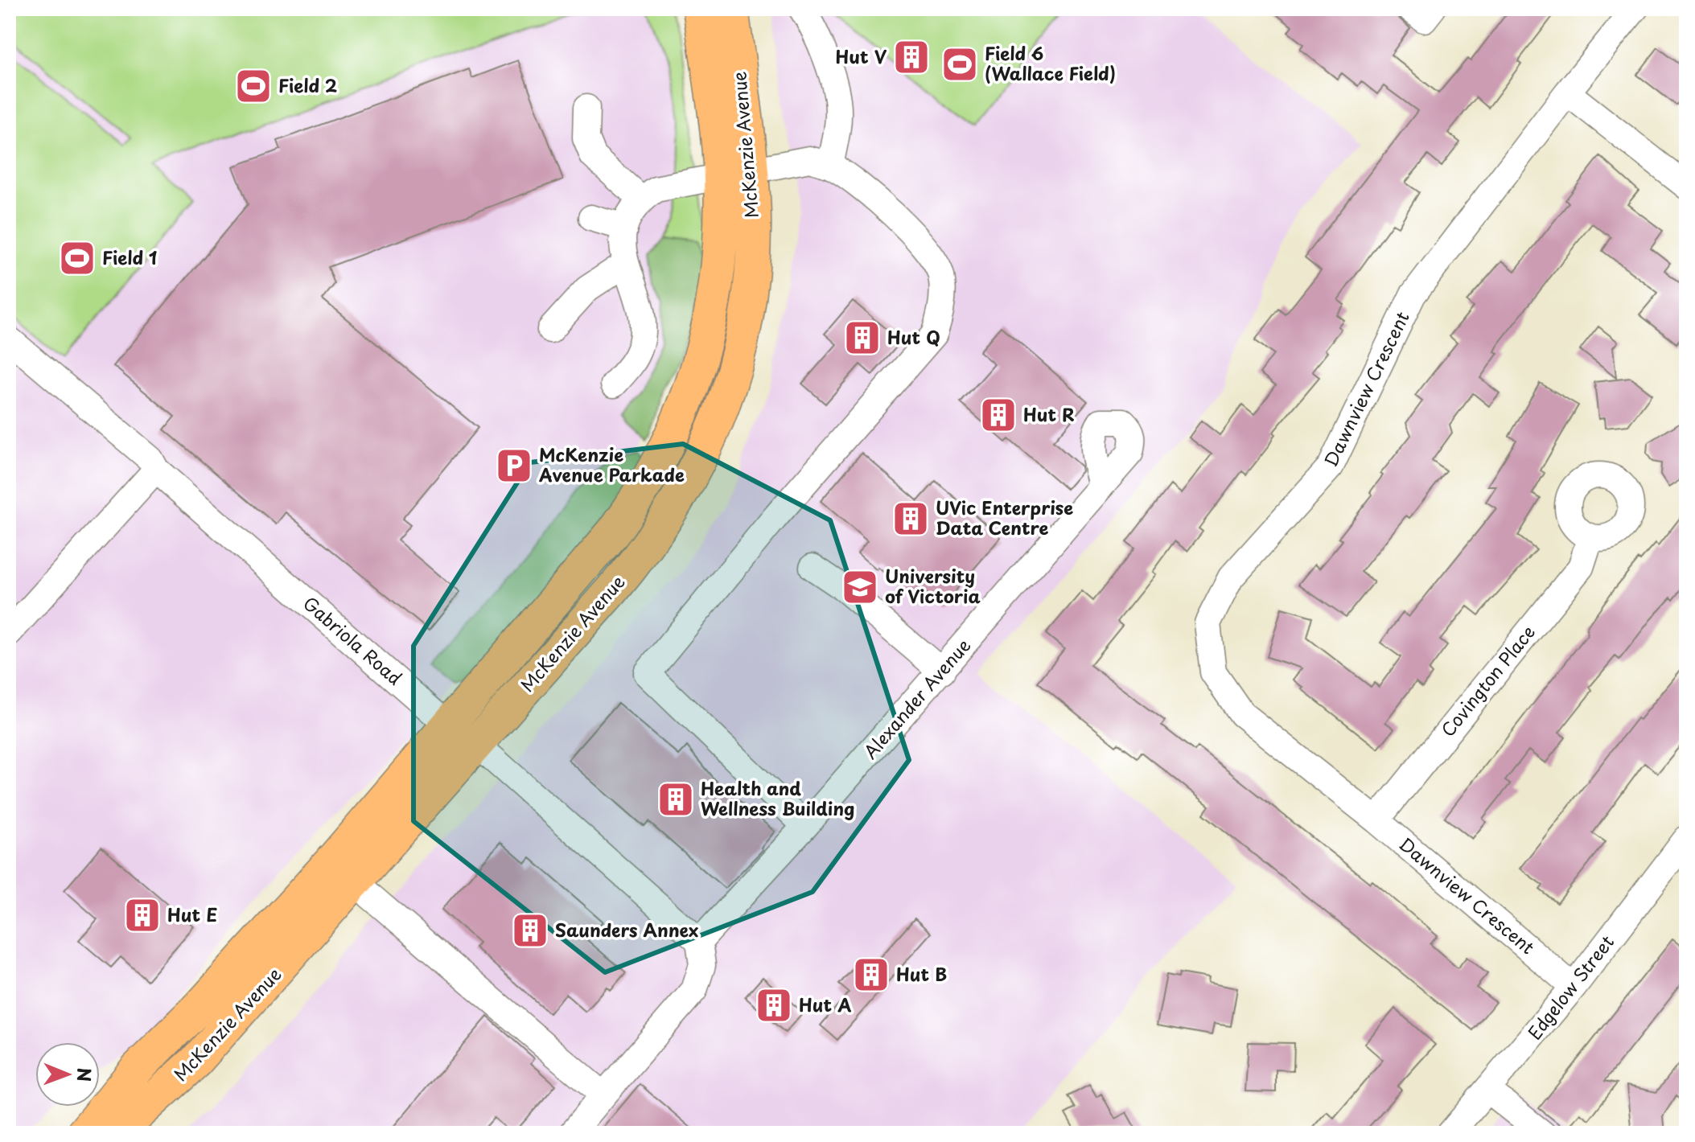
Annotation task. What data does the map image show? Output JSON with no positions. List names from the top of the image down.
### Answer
{
  "streets": {
    "main road": ["McKenzie Avenue"],
    "street": [
      "Dawnview Crescent",
      "Gabriola Road",
      "Covington Place",
      "Alexander Avenue",
      "Edgelow Street"
    ]
  },
  "crossings": [
    ["McKenzie Avenue", "Gabriola Road"],
    ["Dawnview Crescent", "Covington Place"],
    ["Dawnview Crescent", "Edgelow Street"],
    ["Gabriola Road", "Alexander Avenue"]
  ],
  "places": {
    "building": [
      "Hut V",
      "Hut Q",
      "Hut R",
      "UVic Enterprise Data Centre",
      "Health and Wellness Building",
      "Hut E",
      "Saunders Annex",
      "Hut B",
      "Hut A"
    ],
    "sports": ["Field 6 (Wallace Field)", "Field 2", "Field 1"],
    "parking": ["McKenzie Avenue Parkade"],
    "school or university": ["University of Victoria"]
  },
  "north": "right"
}
